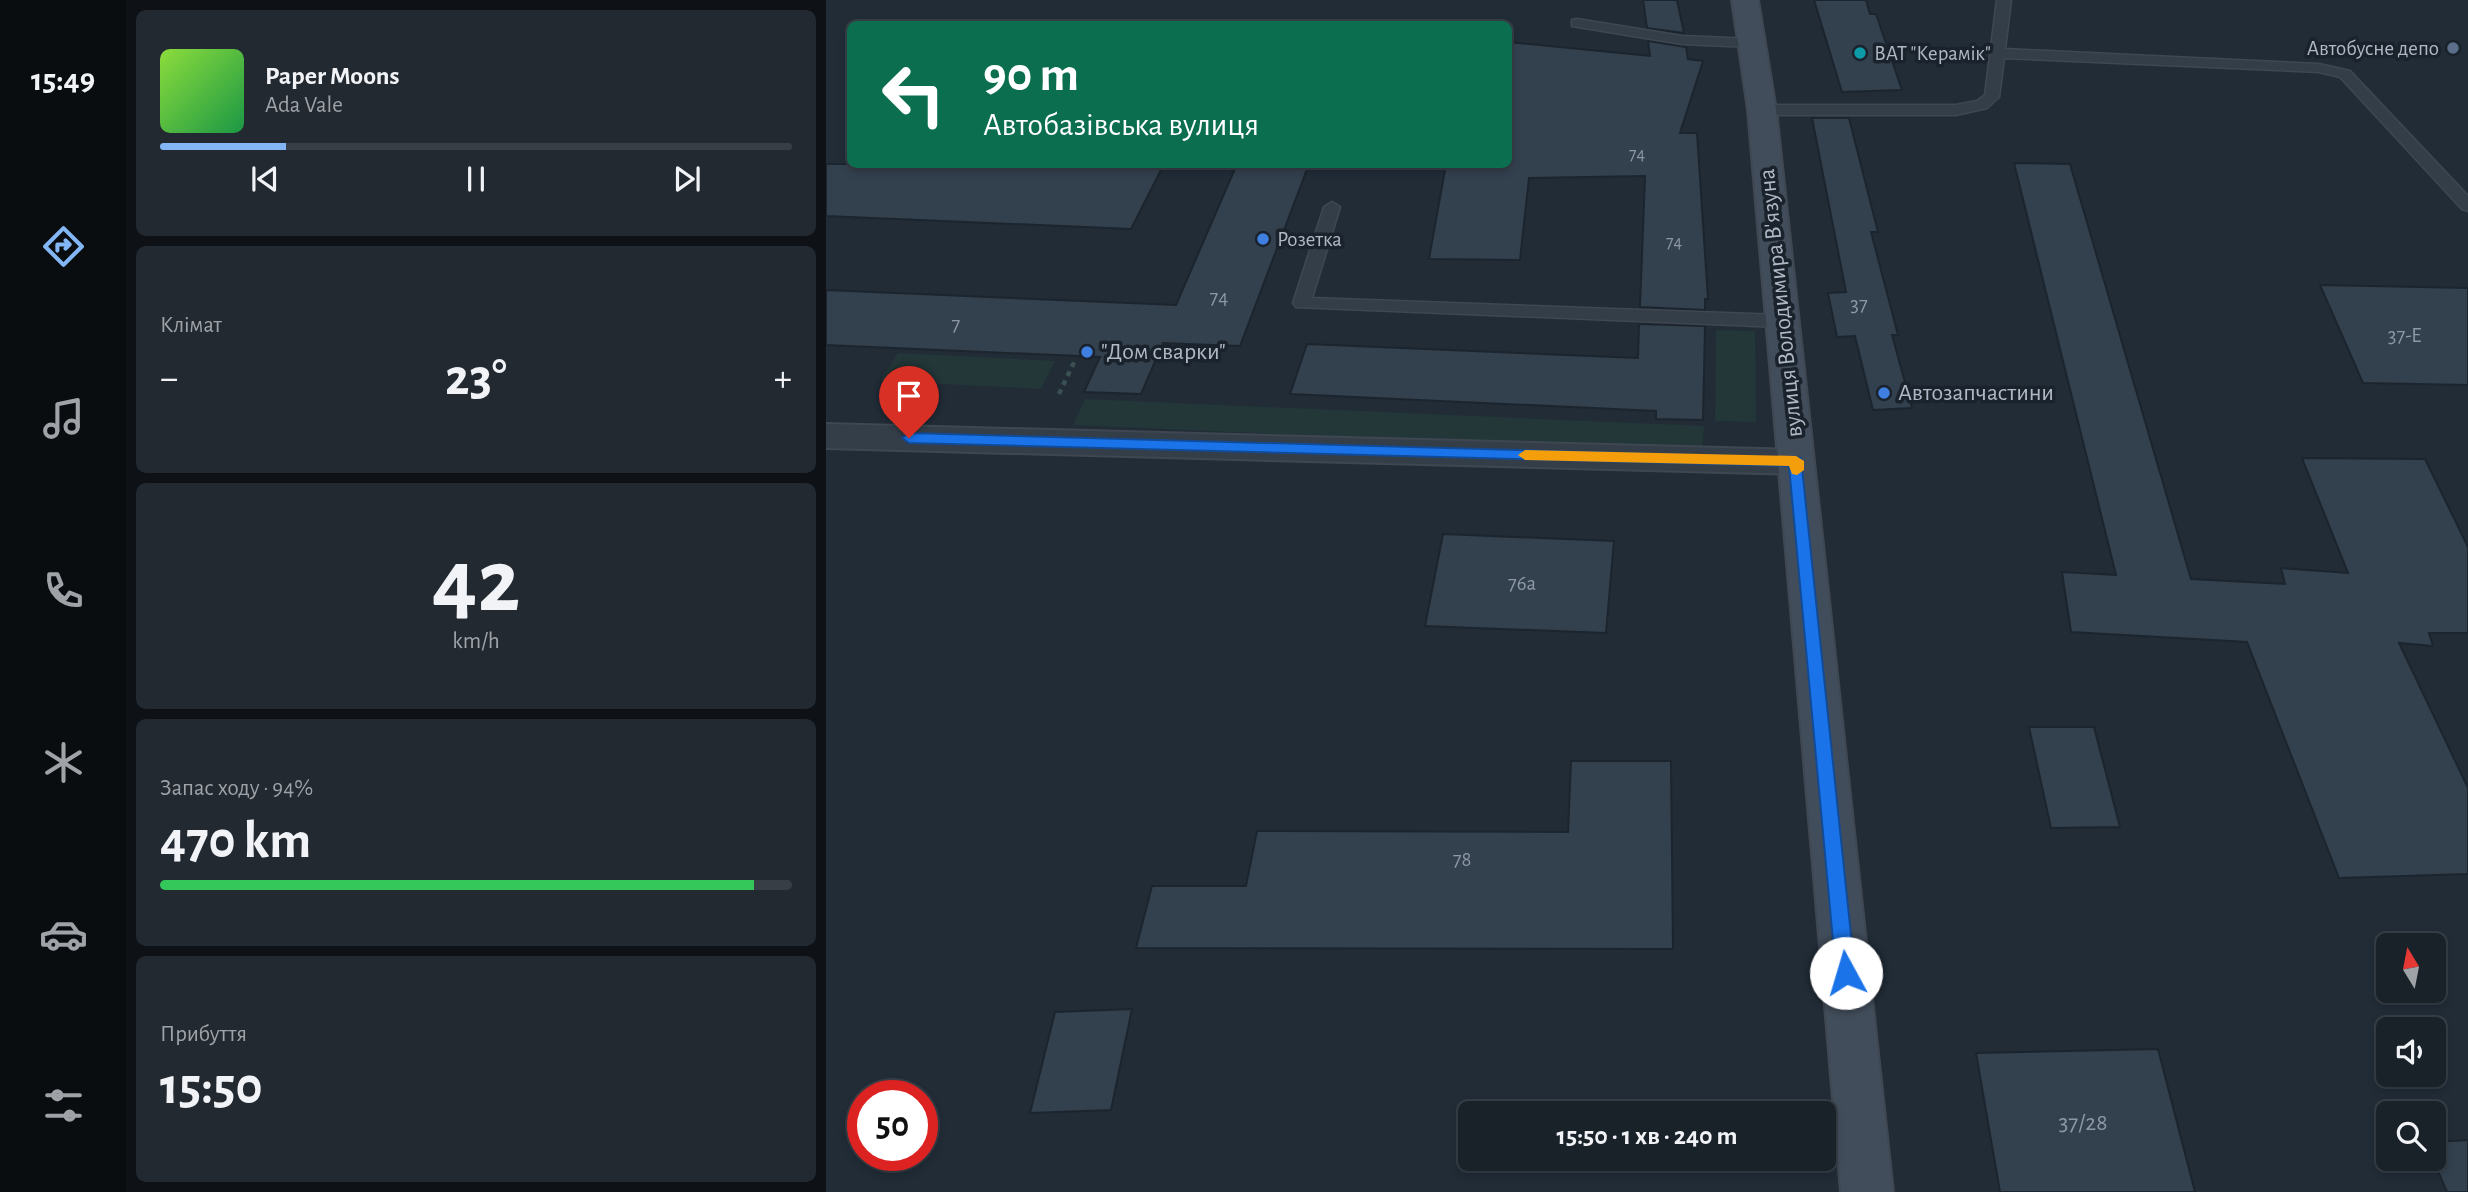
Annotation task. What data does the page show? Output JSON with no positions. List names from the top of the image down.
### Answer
{
  "streets": {
    "main road": ["вулиця Володимира В'язуна"]
  },
  "places": [
    "Автобусне депо",
    "ВАТ \"Керамік\"",
    "Розетка",
    "\"Дом сварки\"",
    "Автозапчастини"
  ],
  "house_numbers": [
    "74",
    "74",
    "74",
    "37",
    "7",
    "37-Е",
    "76а",
    "78",
    "37/28"
  ],
  "north": "top",
  "page": {
    "tabs": "15:49",
    "turn": ["90 m", "Автобазівська вулиця"],
    "song": ["Paper Moons", "Ada Vale"],
    "tile": [
      "Клімат",
      ["42", "km/h"],
      ["Запас ходу · 94%", "470 km"],
      ["Прибуття", "15:50"]
    ],
    "heat": ["−", "23°", "+"],
    "limit": "50",
    "trip": "15:50 · 1 хв · 240 m"
  }
}
